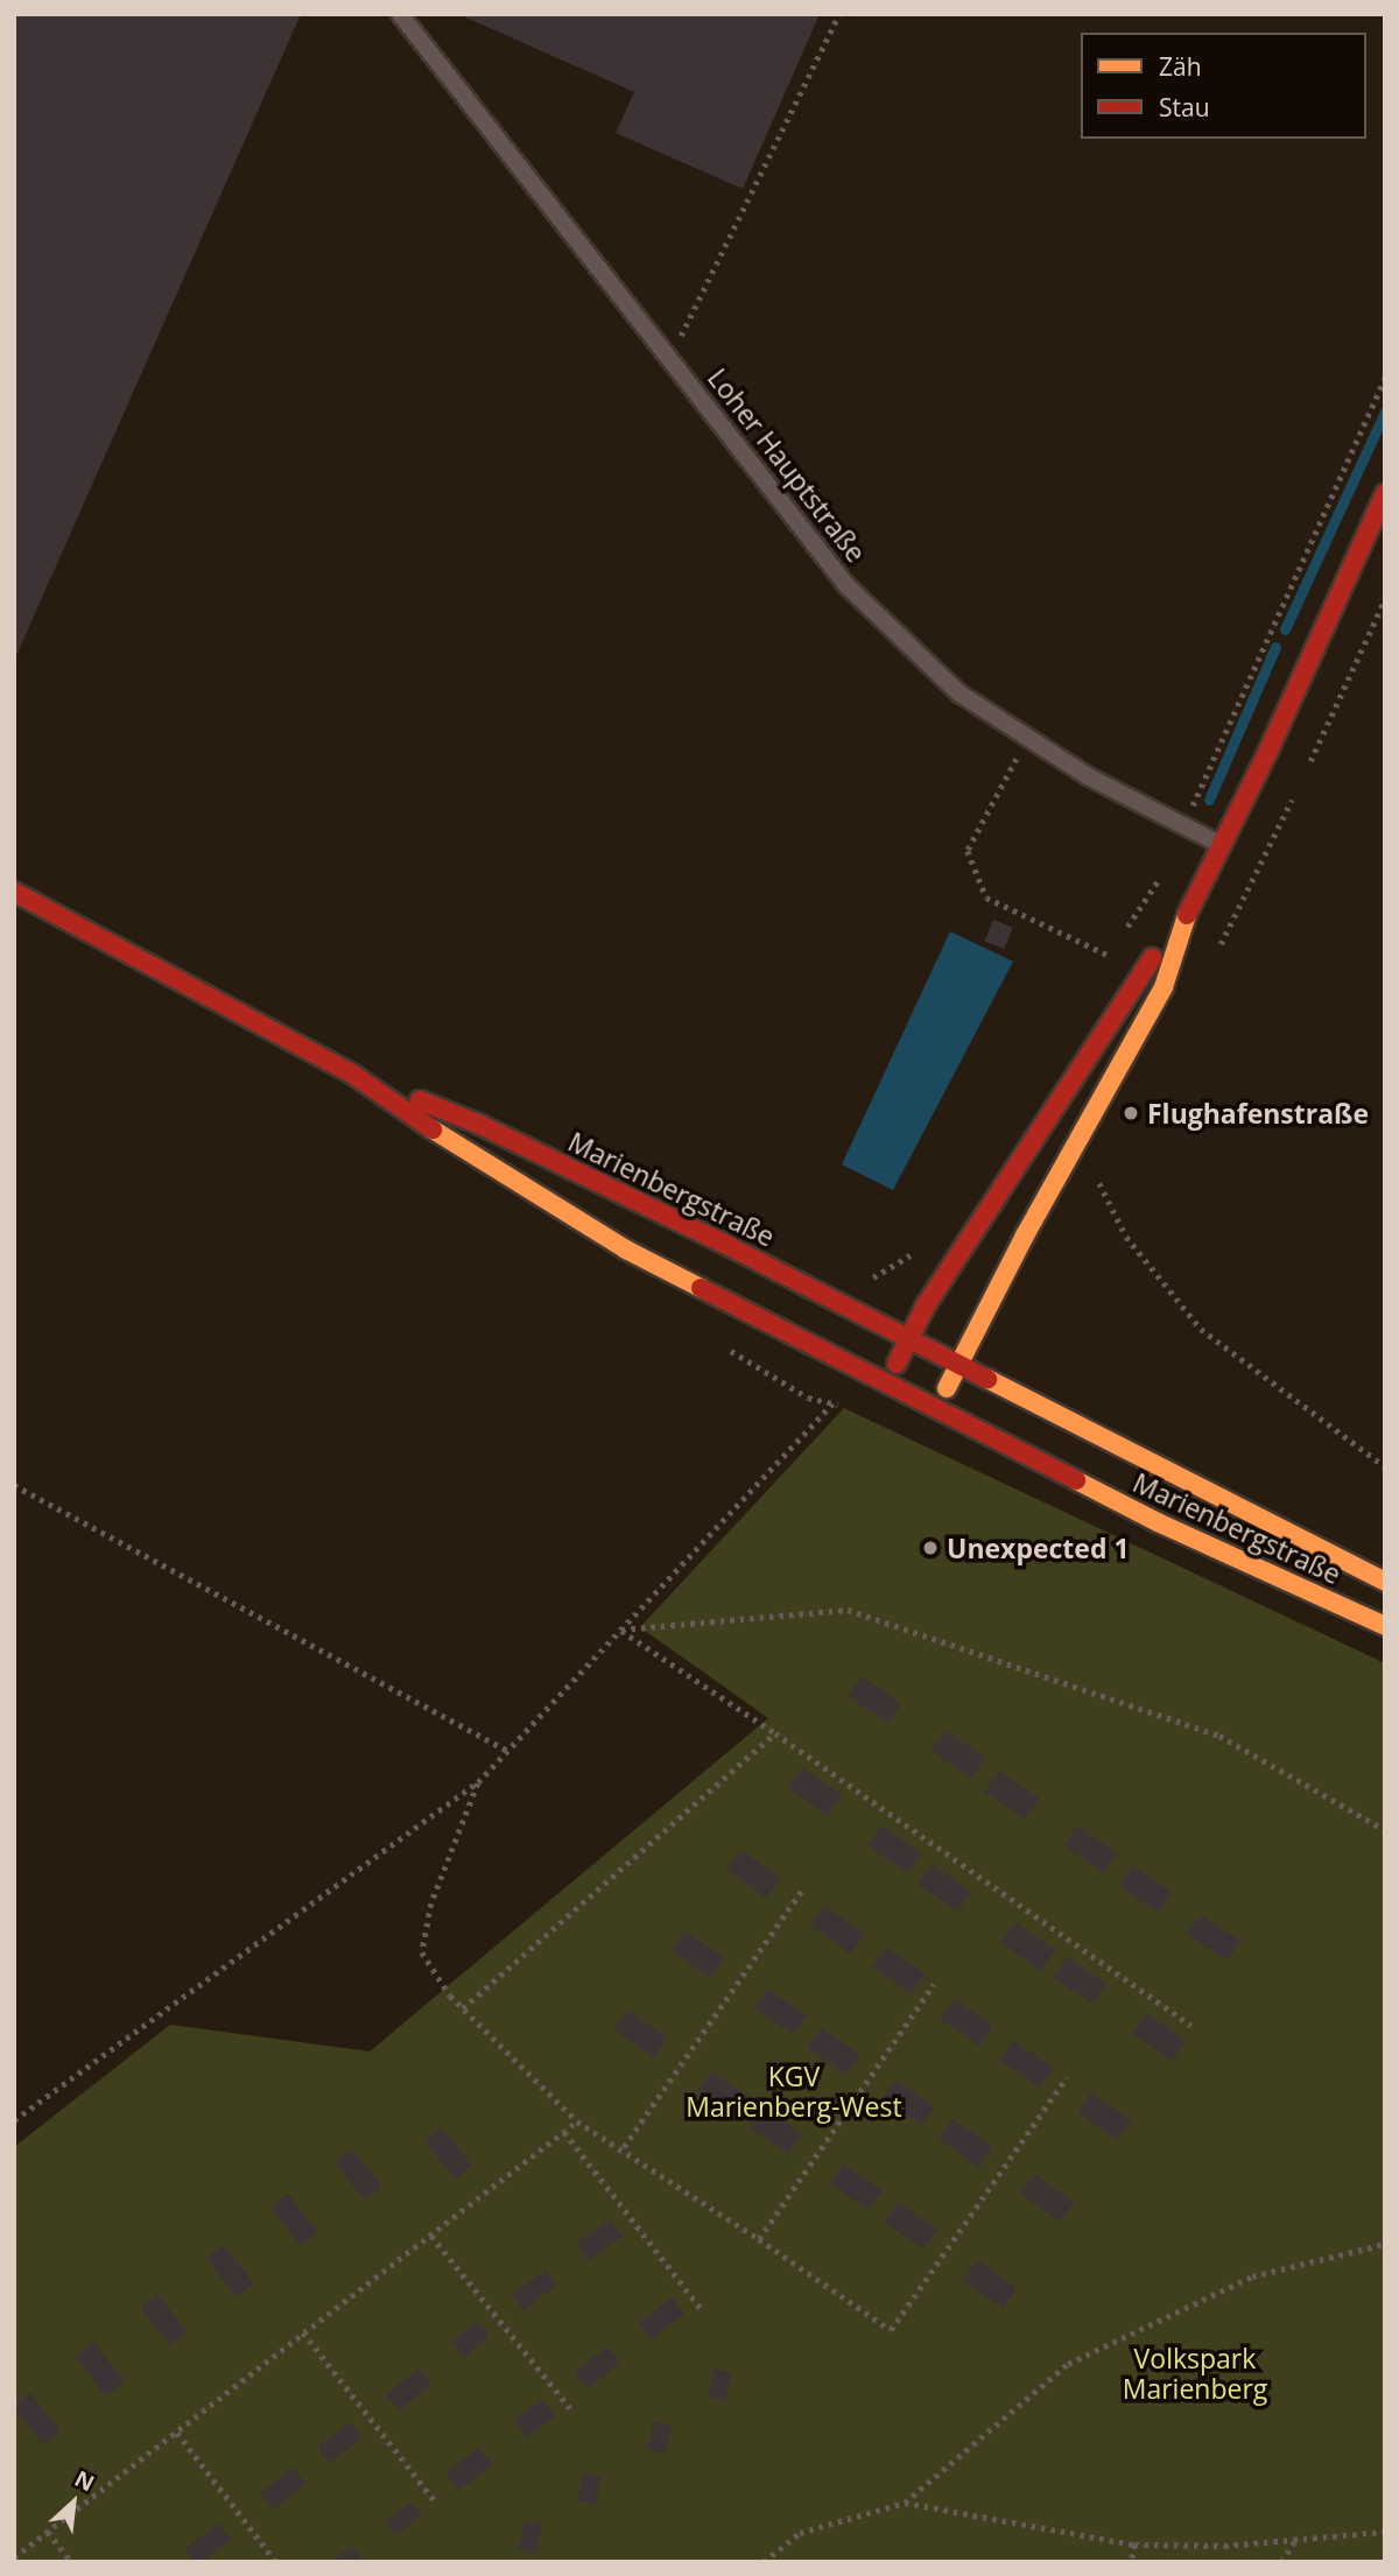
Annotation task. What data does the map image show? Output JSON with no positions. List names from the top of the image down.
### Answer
{
  "streets": {
    "main road": ["Marienbergstraße"],
    "lane": ["Loher Hauptstraße"]
  },
  "parks": ["KGV Marienberg-West", "Volkspark Marienberg"],
  "places": ["Flughafenstraße", "Unexpected 1"],
  "legend": ["Zäh", "Stau"],
  "north": "top right"
}
